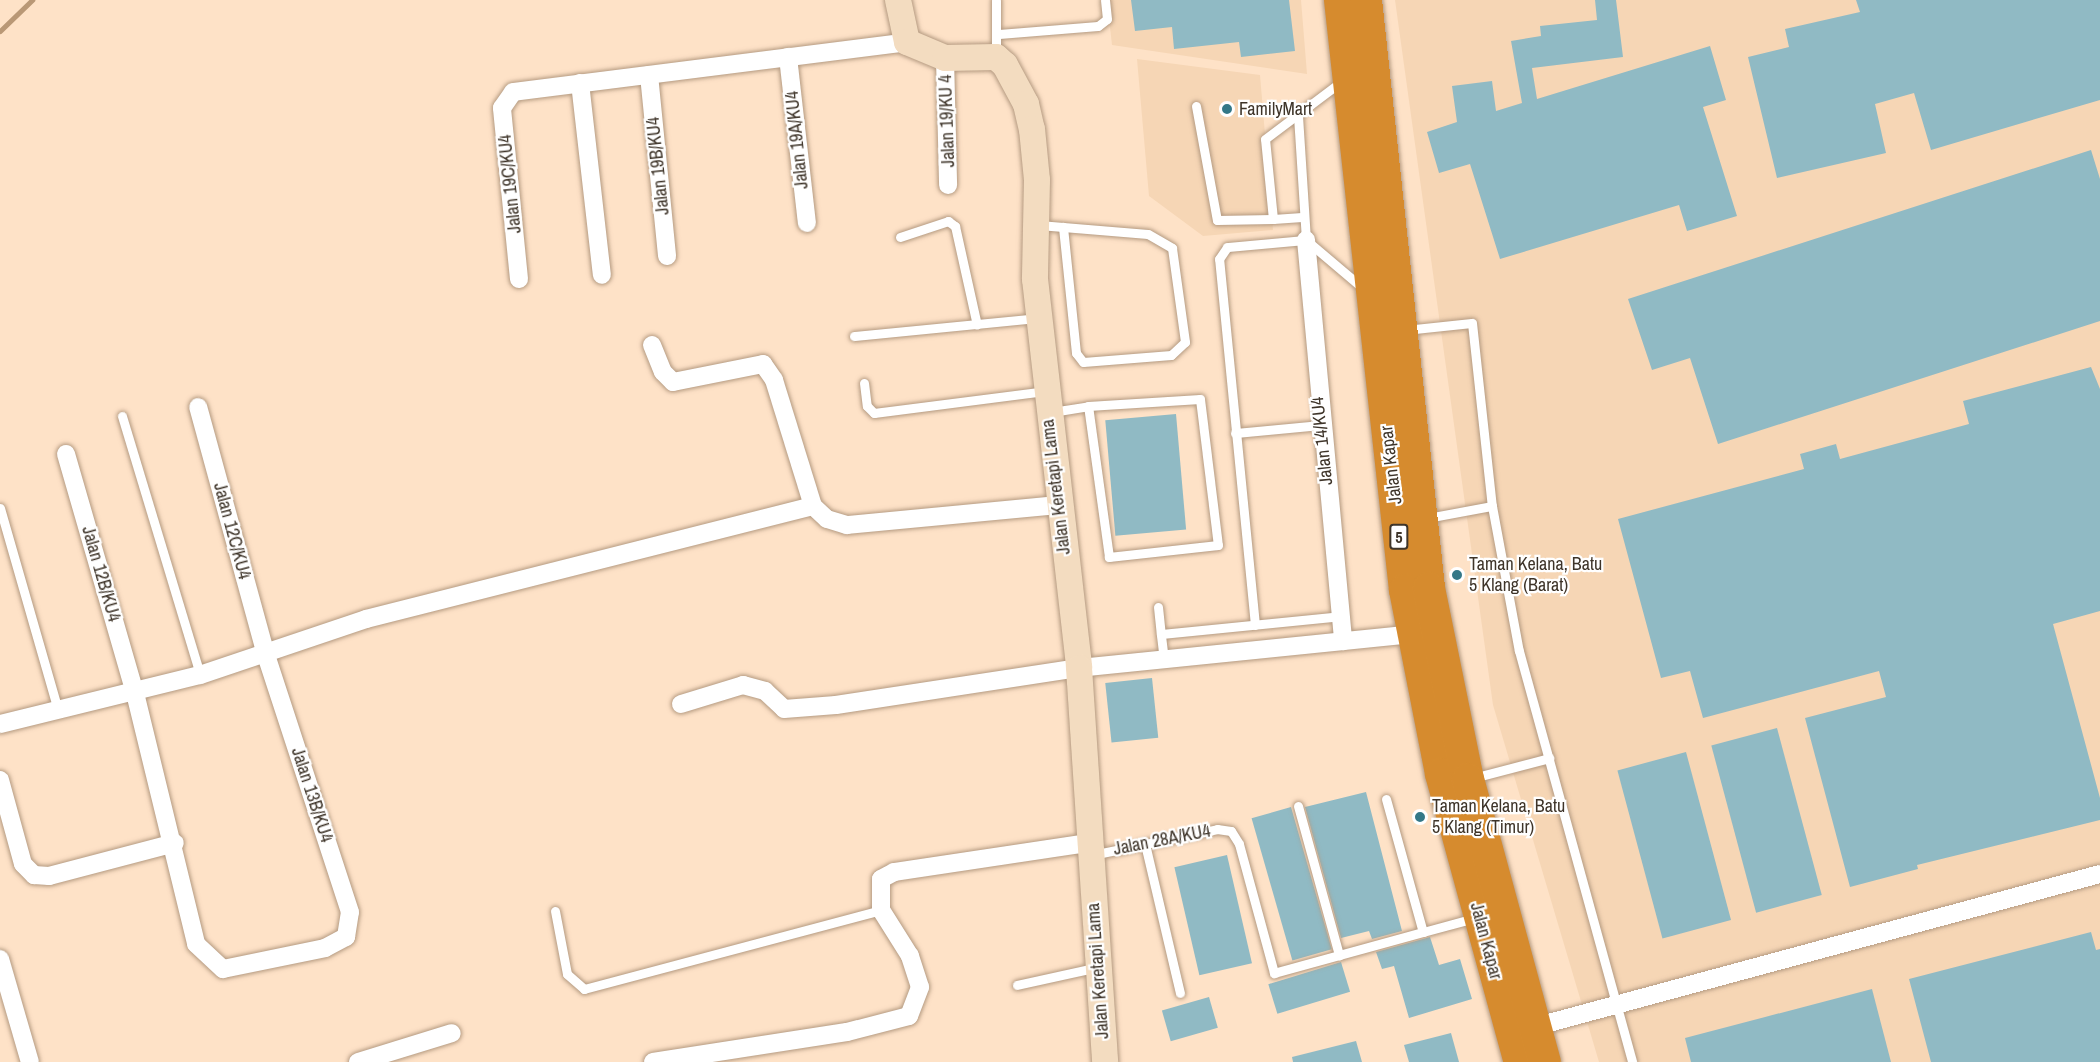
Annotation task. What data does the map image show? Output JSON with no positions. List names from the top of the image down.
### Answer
{
  "streets": {
    "highway": ["Jalan Kapar", "5"],
    "street": [
      "Jalan 19/KU 4",
      "Jalan 19A/KU4",
      "Jalan 19B/KU4",
      "Jalan 19C/KU4",
      "Jalan 14/KU4",
      "Jalan Keretapi Lama",
      "Jalan 12C/KU4",
      "Jalan 12B/KU4",
      "Jalan 13B/KU4"
    ],
    "lane": ["Jalan 28A/KU4"]
  },
  "crossings": [
    ["Jalan Keretapi Lama", "Jalan 28A/KU4"],
    ["Jalan 12C/KU4", "Jalan 13B/KU4"],
    ["Jalan 12B/KU4", "Jalan 13B/KU4"]
  ],
  "places": ["FamilyMart", "Taman Kelana, Batu 5 Klang (Barat)", "Taman Kelana, Batu 5 Klang (Timur)"]
}
